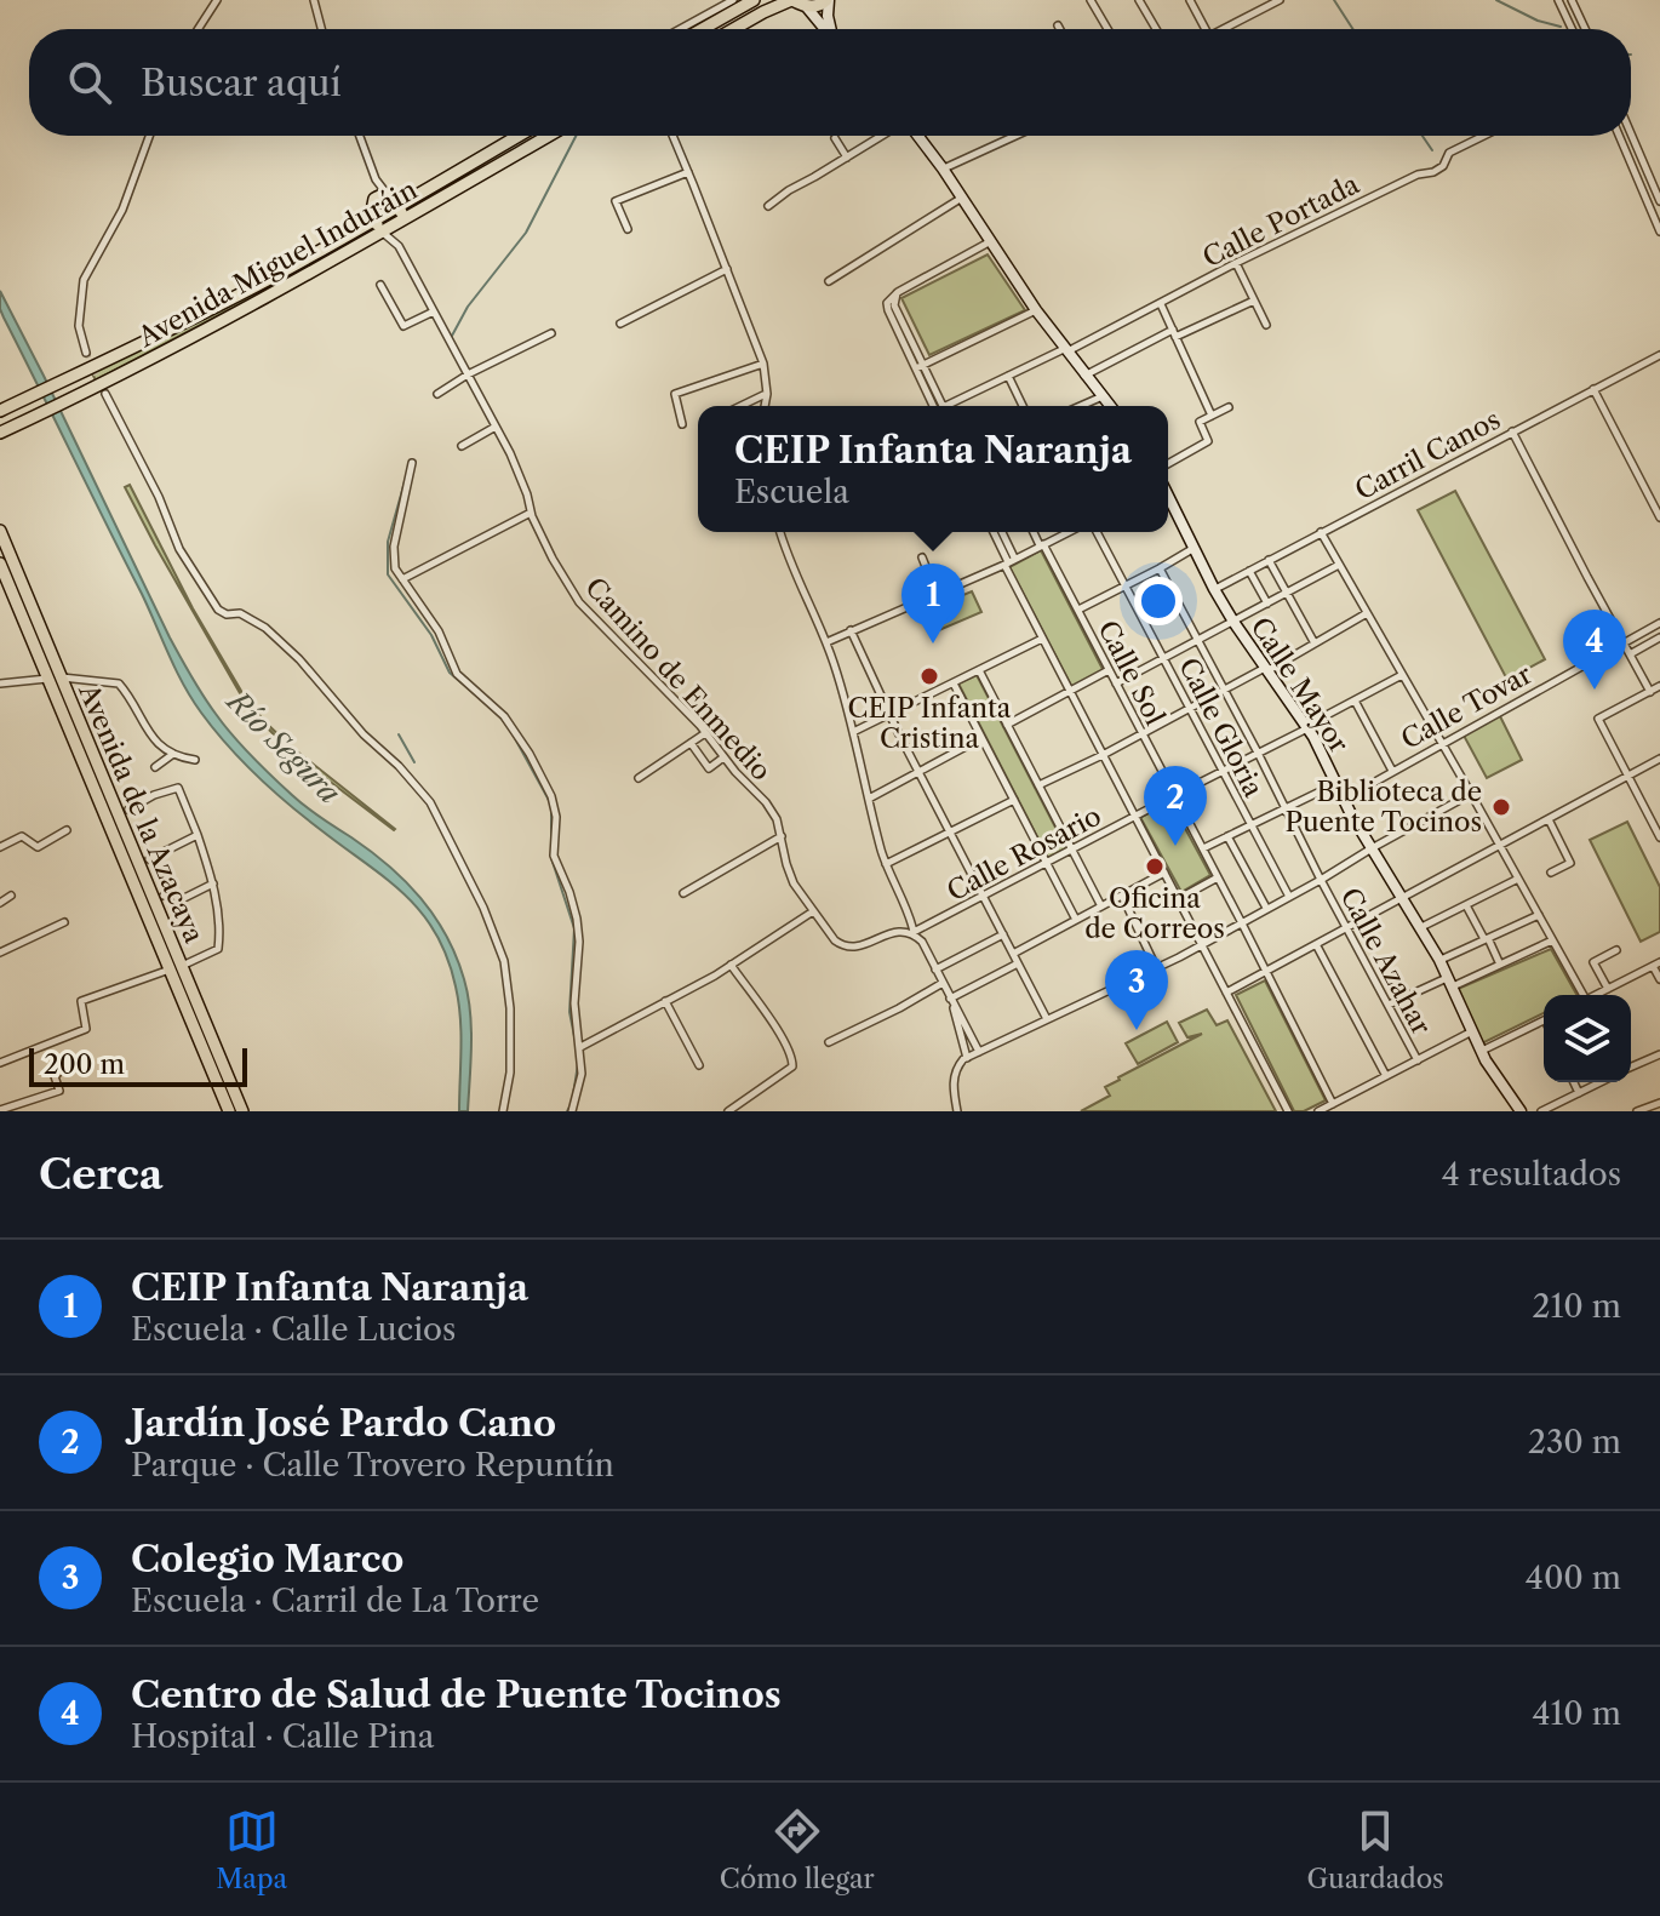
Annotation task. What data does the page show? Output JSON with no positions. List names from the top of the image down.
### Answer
{
  "streets": {
    "main road": ["Avenida Miguel Induráin", "Calle Mayor", "Avenida de la Azacaya"],
    "street": [
      "Calle Portada",
      "Carril Canos",
      "Calle Sol",
      "Camino de Enmedio",
      "Calle Tovar",
      "Calle Gloria",
      "Calle Rosario",
      "Calle Azahar"
    ]
  },
  "crossings": [
    ["Avenida Miguel Induráin", "Camino de Enmedio"],
    ["Carril Canos", "Calle Mayor"],
    ["Calle Sol", "Calle Rosario"],
    ["Camino de Enmedio", "Calle Rosario"],
    ["Calle Mayor", "Calle Tovar"],
    ["Calle Mayor", "Calle Rosario"],
    ["Calle Gloria", "Calle Rosario"],
    ["Calle Rosario", "Calle Azahar"]
  ],
  "water": ["Río Segura"],
  "places": ["CEIP Infanta Cristina", "Biblioteca de Puente Tocinos", "Oficina de Correos"],
  "scale_bar": "200 m",
  "page": {
    "search": "Buscar aquí",
    "popup": ["CEIP Infanta Naranja", "Escuela"],
    "pins": [
      "1",
      "4",
      "2",
      "3"
    ],
    "scale": "200 m",
    "heading": ["Cerca", "4 resultados"],
    "list": [
      {
        "mark": "1",
        "name": "CEIP Infanta Naranja",
        "note": "Escuela · Calle Lucios",
        "value": "210 m"
      },
      {
        "mark": "2",
        "name": "Jardín José Pardo Cano",
        "note": "Parque · Calle Trovero Repuntín",
        "value": "230 m"
      },
      {
        "mark": "3",
        "name": "Colegio Marco",
        "note": "Escuela · Carril de La Torre",
        "value": "400 m"
      },
      {
        "mark": "4",
        "name": "Centro de Salud de Puente Tocinos",
        "note": "Hospital · Calle Pina",
        "value": "410 m"
      }
    ],
    "nav": ["Mapa", "Cómo llegar", "Guardados"]
  }
}
